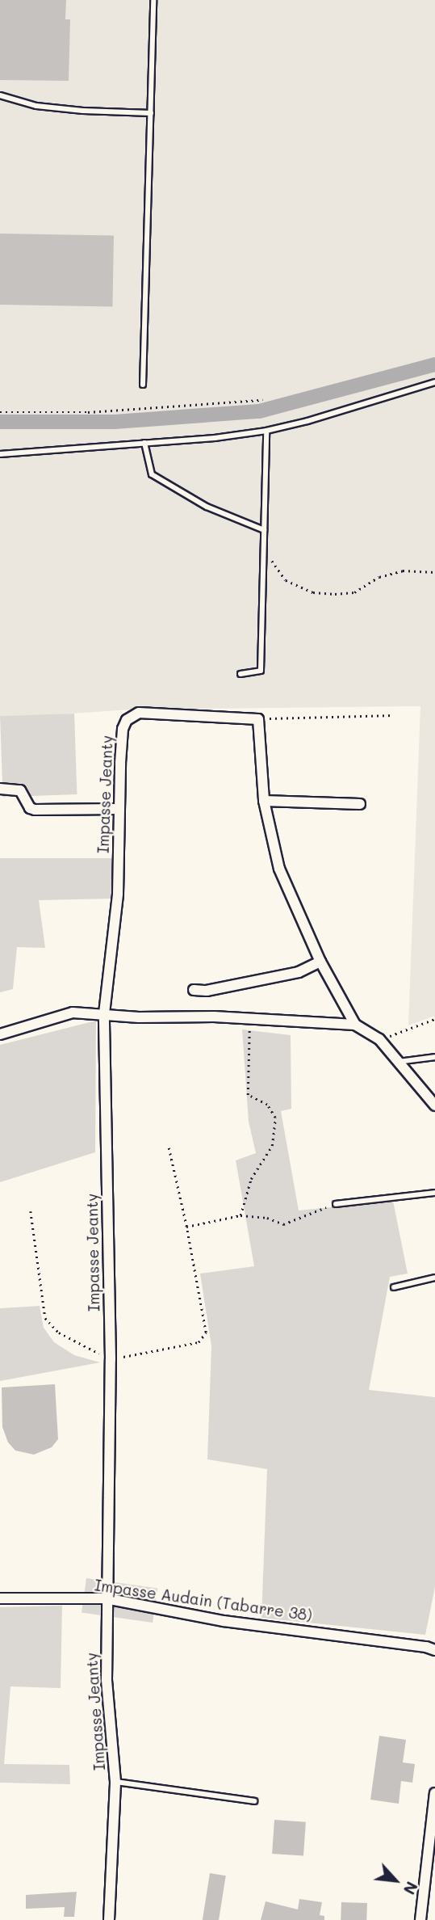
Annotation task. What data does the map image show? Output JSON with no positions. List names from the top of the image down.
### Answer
{
  "streets": {
    "street": ["Impasse Jeanty", "Impasse Audain (Tabarre 38)"]
  },
  "crossings": [
    ["Impasse Jeanty", "Impasse Audain (Tabarre 38)"]
  ],
  "north": "bottom right"
}
